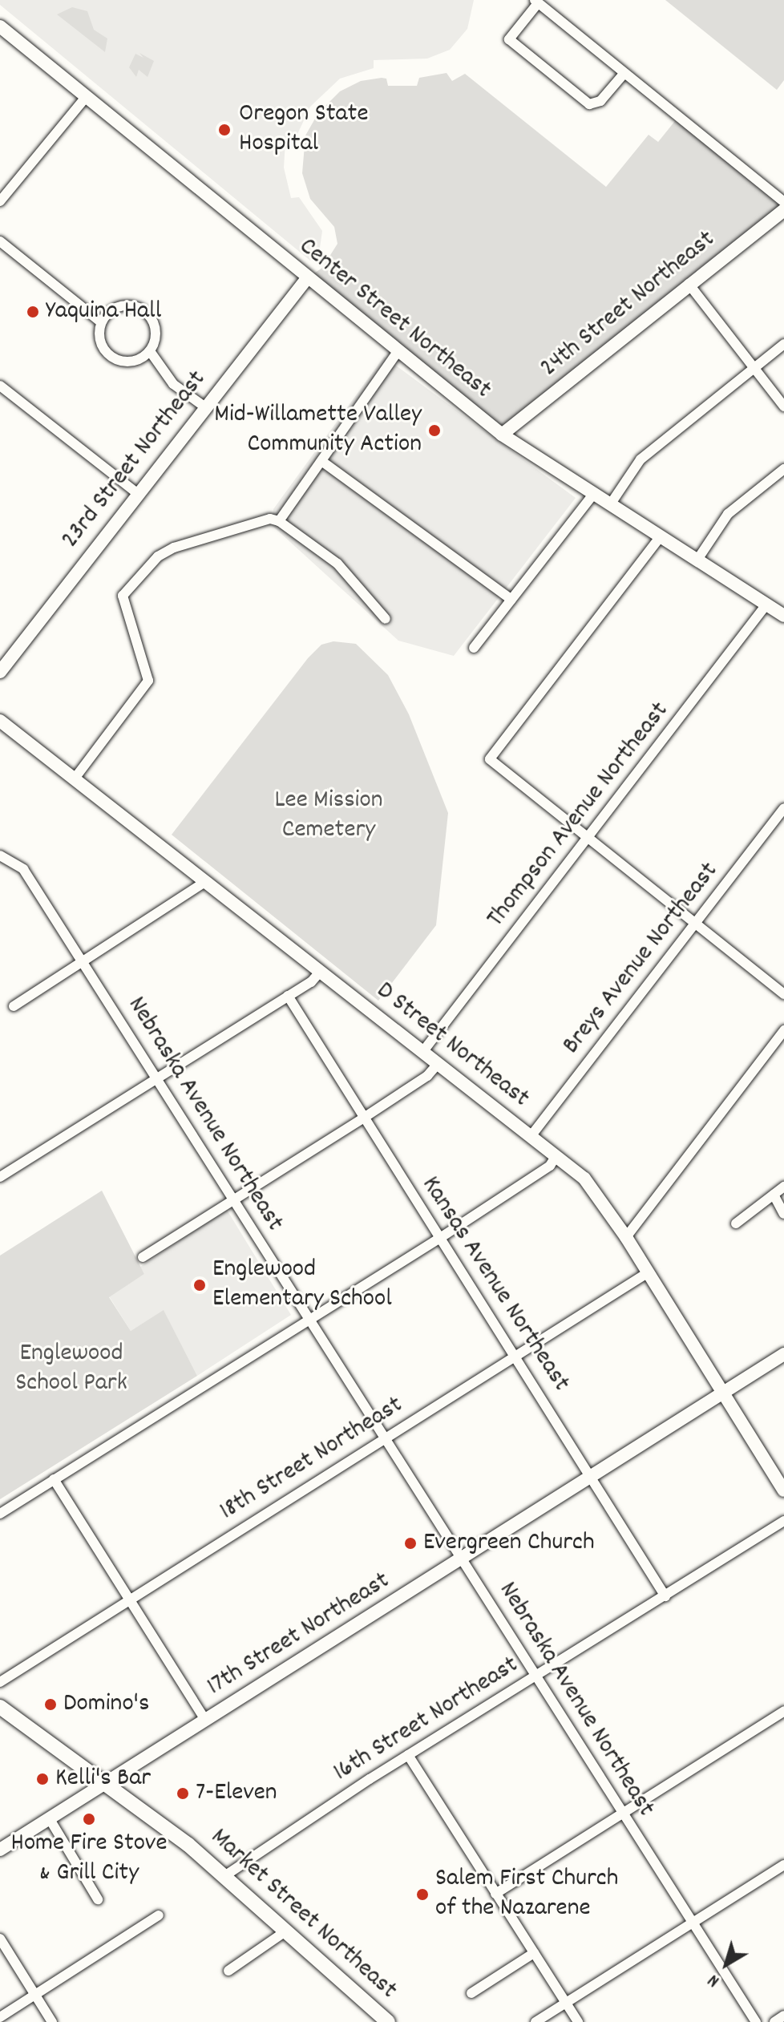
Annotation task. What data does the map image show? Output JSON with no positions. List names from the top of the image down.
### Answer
{
  "streets": {
    "main road": ["Market Street Northeast"],
    "street": [
      "24th Street Northeast",
      "Center Street Northeast",
      "23rd Street Northeast",
      "Thompson Avenue Northeast",
      "Breys Avenue Northeast",
      "D Street Northeast",
      "Nebraska Avenue Northeast",
      "Kansas Avenue Northeast",
      "18th Street Northeast",
      "17th Street Northeast",
      "16th Street Northeast"
    ]
  },
  "crossings": [
    ["24th Street Northeast", "Center Street Northeast"],
    ["Center Street Northeast", "23rd Street Northeast"],
    ["Center Street Northeast", "Thompson Avenue Northeast"],
    ["Thompson Avenue Northeast", "D Street Northeast"],
    ["Breys Avenue Northeast", "D Street Northeast"],
    ["D Street Northeast", "18th Street Northeast"],
    ["D Street Northeast", "17th Street Northeast"],
    ["Nebraska Avenue Northeast", "18th Street Northeast"],
    ["Nebraska Avenue Northeast", "17th Street Northeast"],
    ["Nebraska Avenue Northeast", "16th Street Northeast"],
    ["Kansas Avenue Northeast", "18th Street Northeast"],
    ["Kansas Avenue Northeast", "17th Street Northeast"],
    ["Kansas Avenue Northeast", "16th Street Northeast"],
    ["17th Street Northeast", "Market Street Northeast"],
    ["16th Street Northeast", "Market Street Northeast"]
  ],
  "parks": ["Lee Mission Cemetery", "Englewood School Park"],
  "places": [
    "Oregon State Hospital",
    "Yaquina Hall",
    "Mid-Willamette Valley Community Action",
    "Englewood Elementary School",
    "Evergreen Church",
    "Domino's",
    "Kelli's Bar",
    "7-Eleven",
    "Home Fire Stove & Grill City",
    "Salem First Church of the Nazarene"
  ],
  "north": "bottom left"
}
